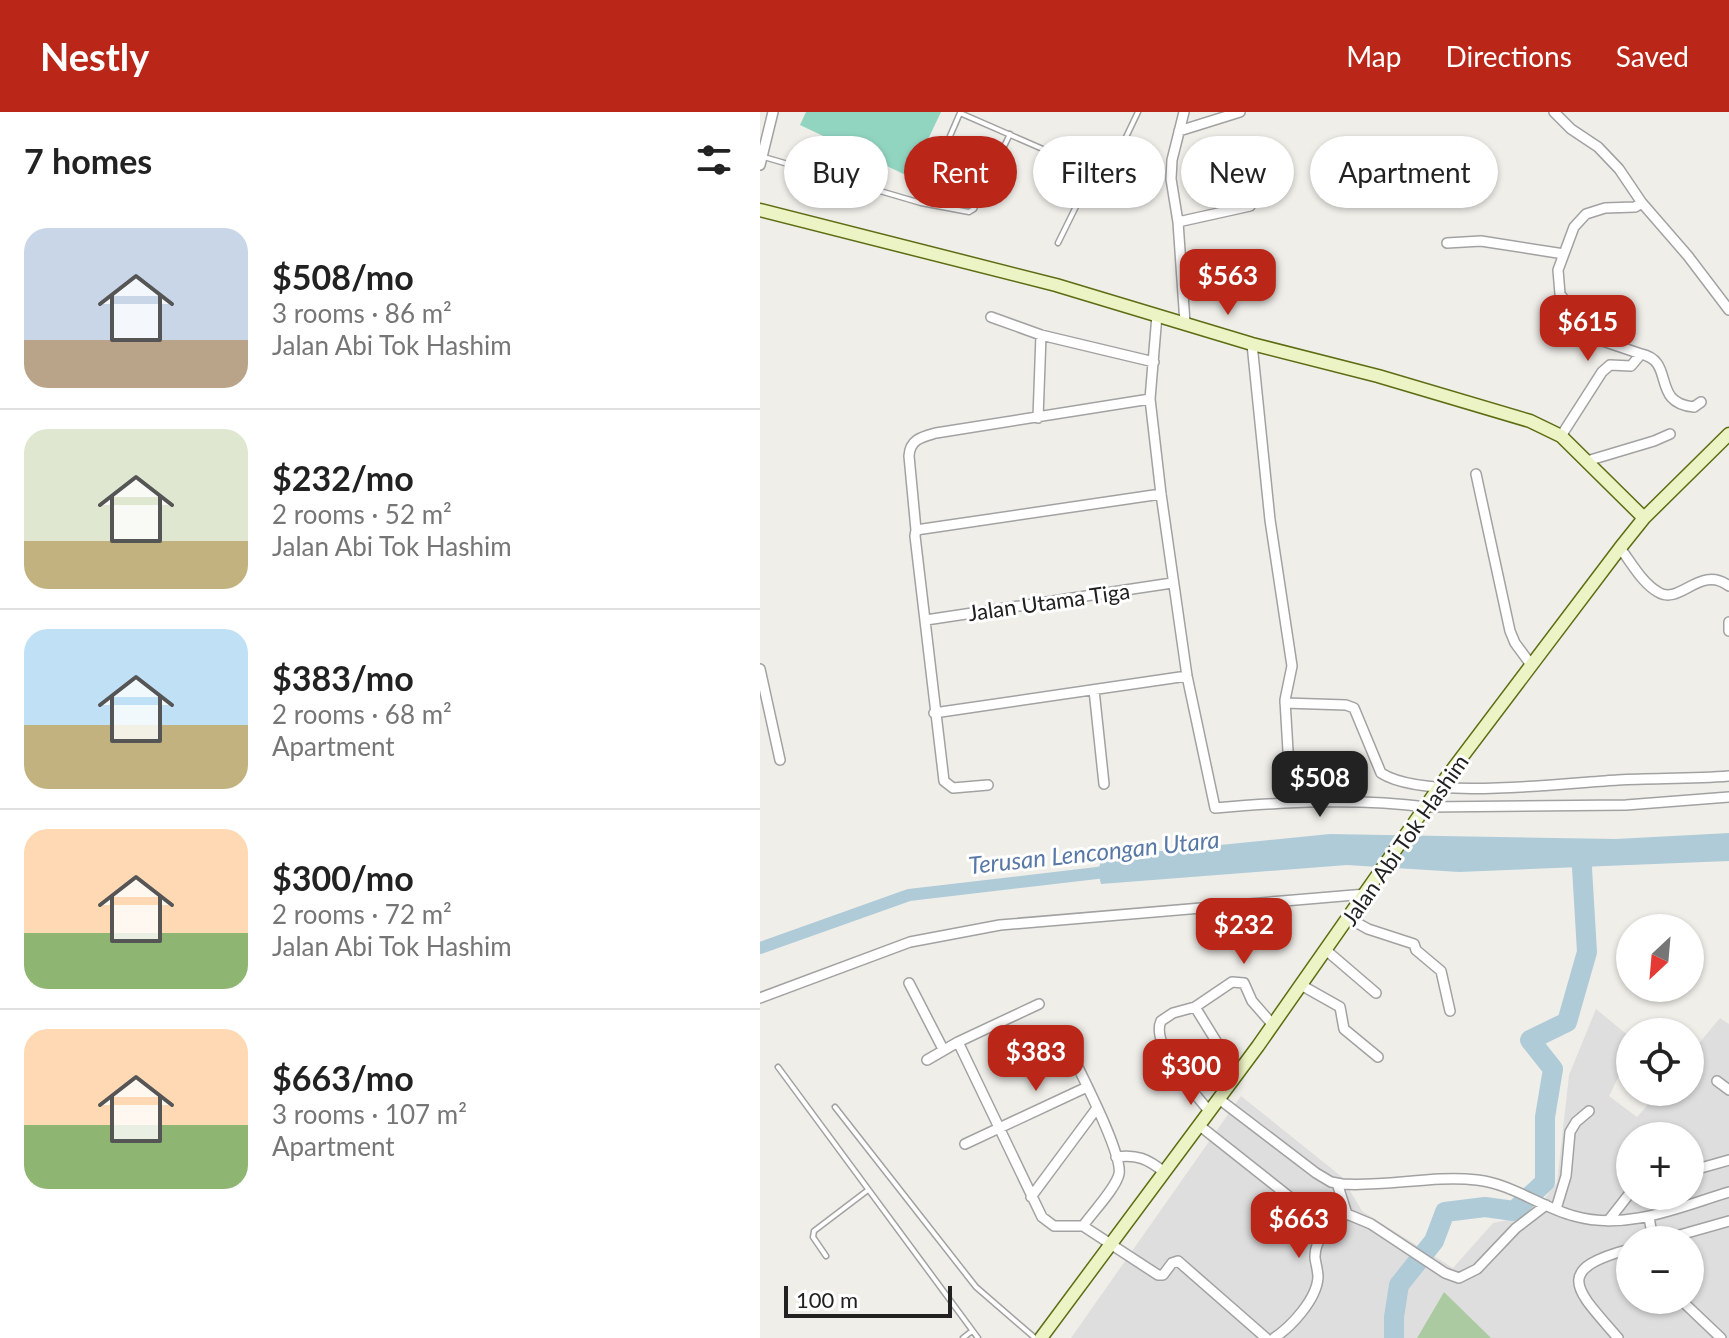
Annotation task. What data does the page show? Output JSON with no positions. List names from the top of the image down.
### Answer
{
  "streets": {
    "main road": ["Jalan Abi Tok Hashim"],
    "street": ["Jalan Utama Tiga"]
  },
  "water": ["Terusan Lencongan Utara"],
  "scale_bar": "100 m",
  "north": "bottom left",
  "page": {
    "header": "Nestly",
    "nav": ["Map", "Directions", "Saved"],
    "heading": "7 homes",
    "chip": [
      "Buy",
      "Rent",
      "Filters",
      "New",
      "Apartment"
    ],
    "list": [
      {
        "name": "$508/mo",
        "note": "3 rooms · 86 m² · Jalan Abi Tok Hashim"
      },
      {
        "name": "$232/mo",
        "note": "2 rooms · 52 m² · Jalan Abi Tok Hashim"
      },
      {
        "name": "$383/mo",
        "note": "2 rooms · 68 m² · Apartment"
      },
      {
        "name": "$300/mo",
        "note": "2 rooms · 72 m² · Jalan Abi Tok Hashim"
      },
      {
        "name": "$663/mo",
        "note": "3 rooms · 107 m² · Apartment"
      }
    ],
    "price": [
      "$563",
      "$615",
      "$508",
      "$232",
      "$383",
      "$300",
      "$663"
    ],
    "map_buttons": ["+", "−"],
    "scale": "100 m"
  }
}
